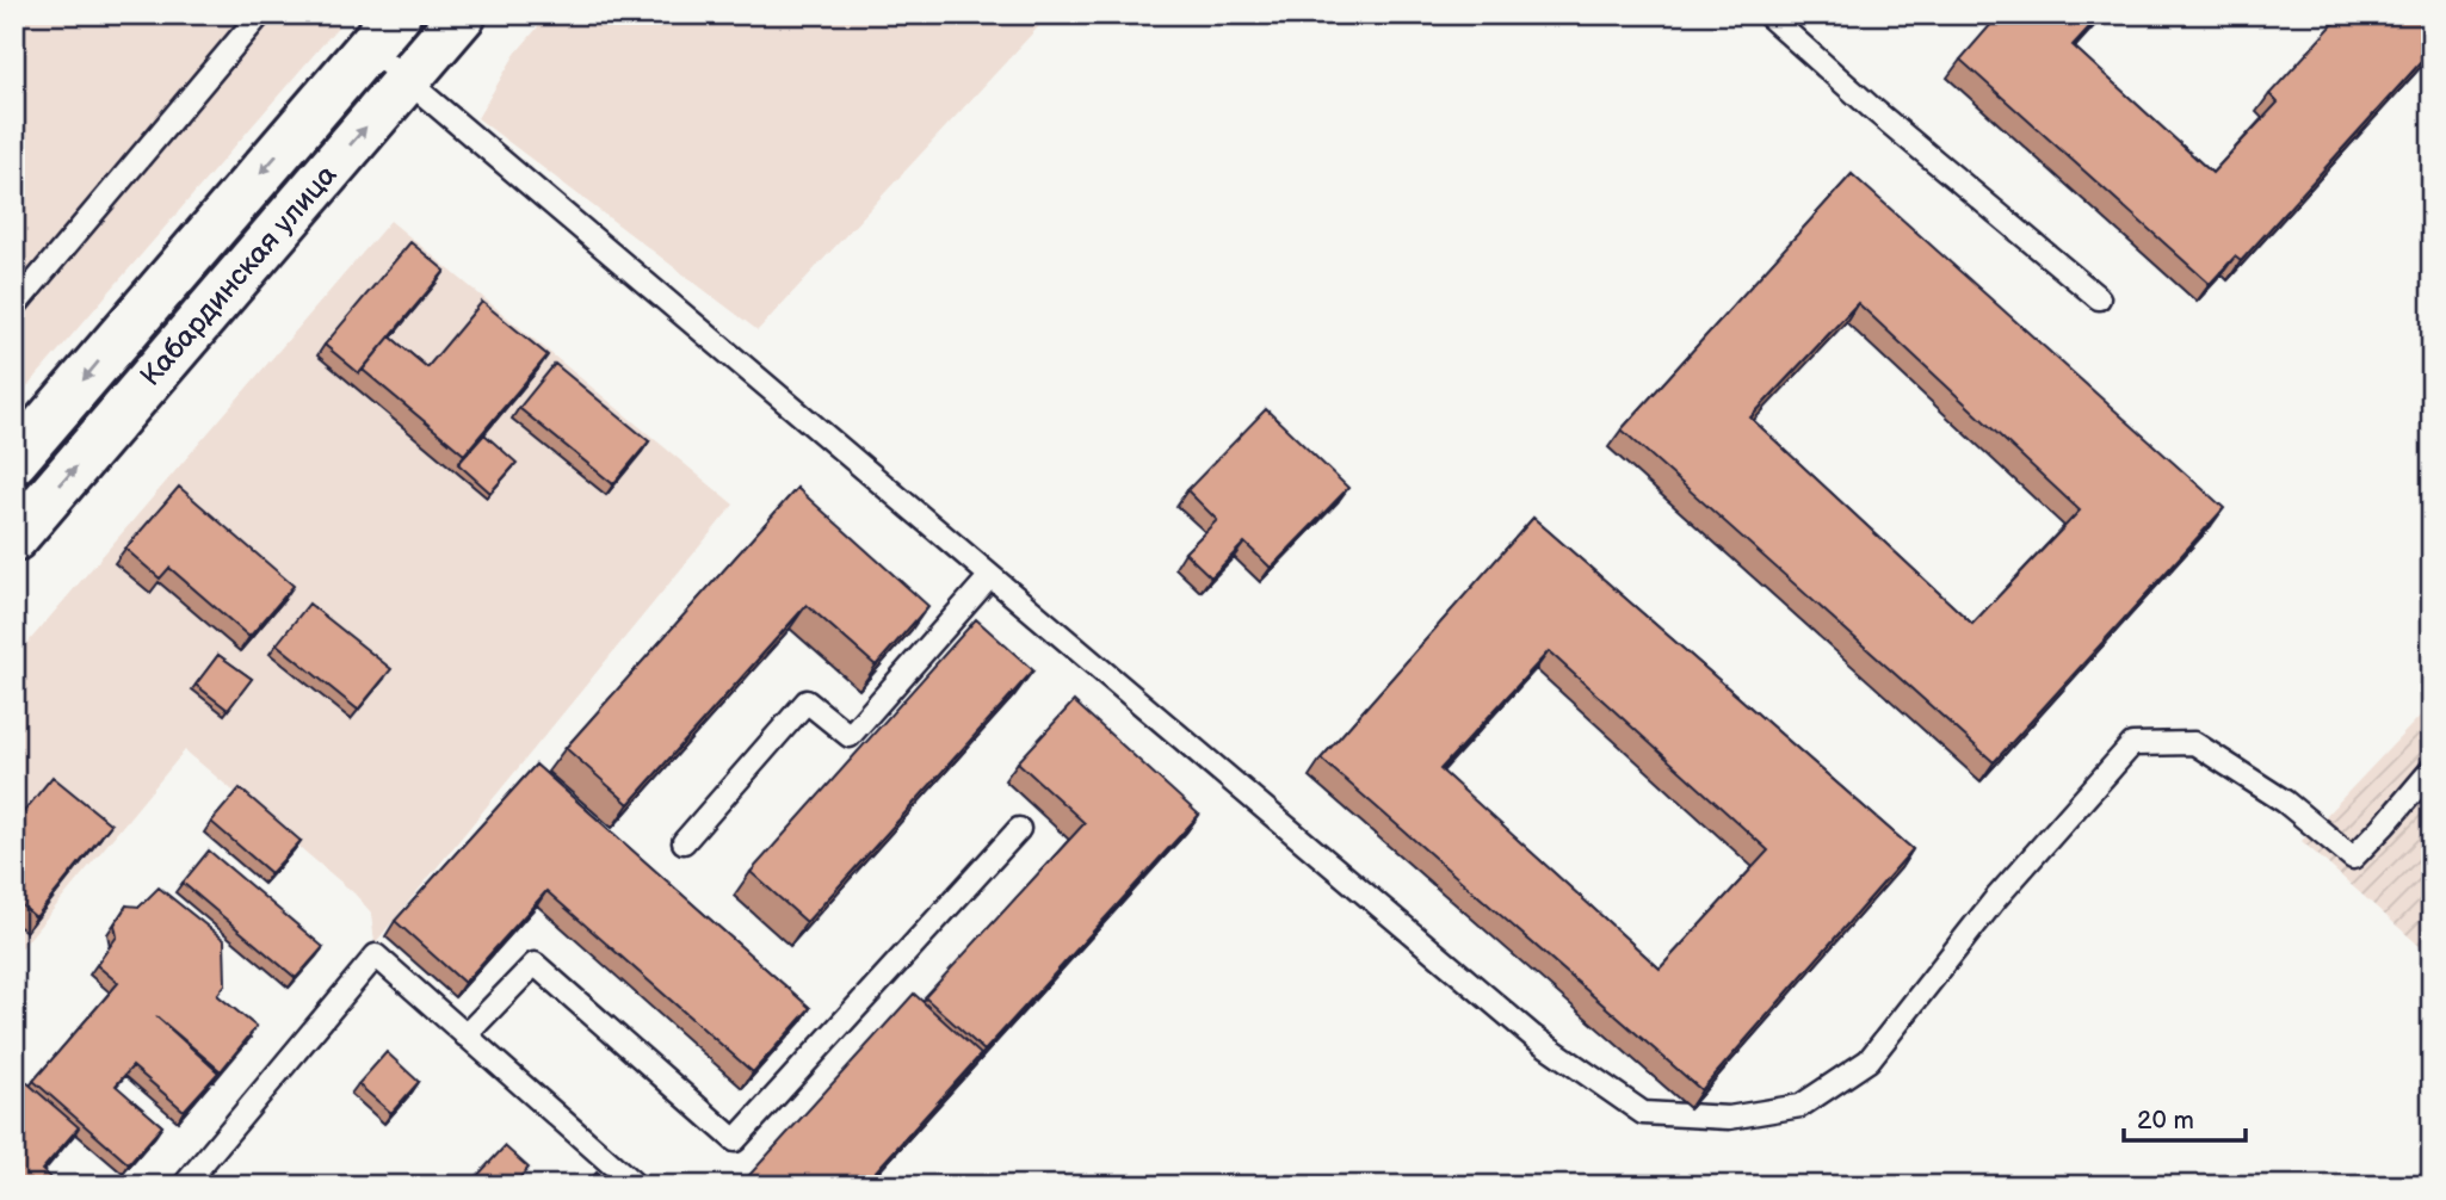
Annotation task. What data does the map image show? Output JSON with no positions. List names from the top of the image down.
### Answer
{
  "streets": {
    "main road": ["Кабардинская улица"]
  },
  "scale_bar": "20 m"
}
